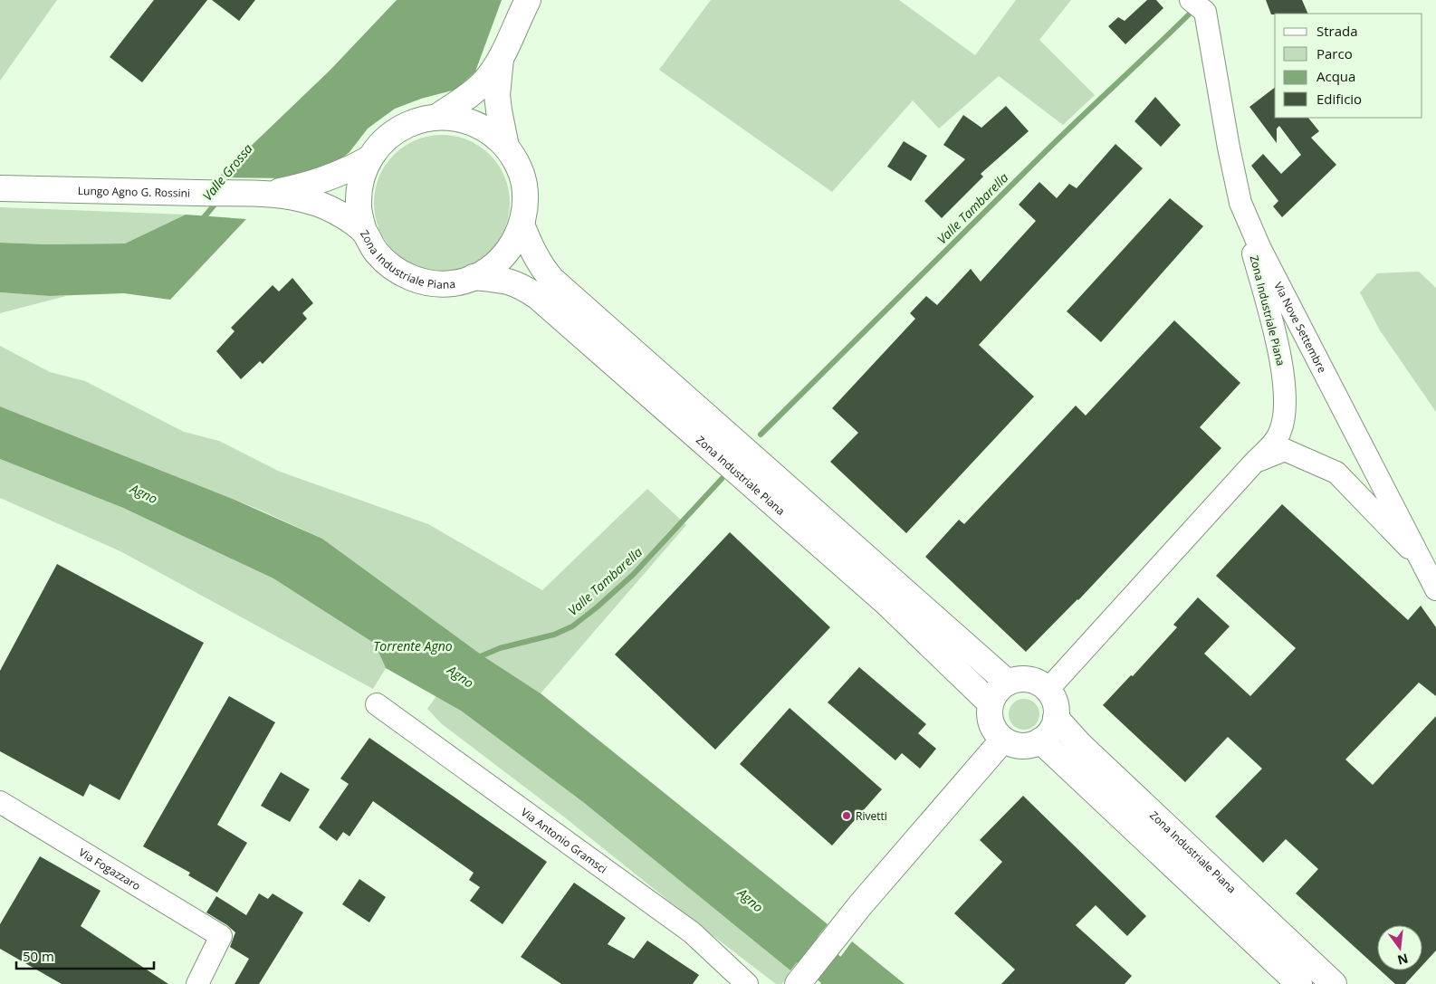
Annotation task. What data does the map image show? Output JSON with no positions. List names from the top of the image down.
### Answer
{
  "streets": {
    "main road": ["Lungo Agno G. Rossini", "Zona Industriale Piana"],
    "street": ["Via Nove Settembre", "Via Antonio Gramsci", "Via Fogazzaro"]
  },
  "crossings": [
    ["Zona Industriale Piana", "Via Nove Settembre"]
  ],
  "water": [
    "Valle Grossa",
    "Valle Tambarella",
    "Agno",
    "Torrente Agno"
  ],
  "places": ["Rivetti"],
  "legend": [
    "Strada",
    "Parco",
    "Acqua",
    "Edificio"
  ],
  "scale_bar": "50 m",
  "north": "bottom"
}
